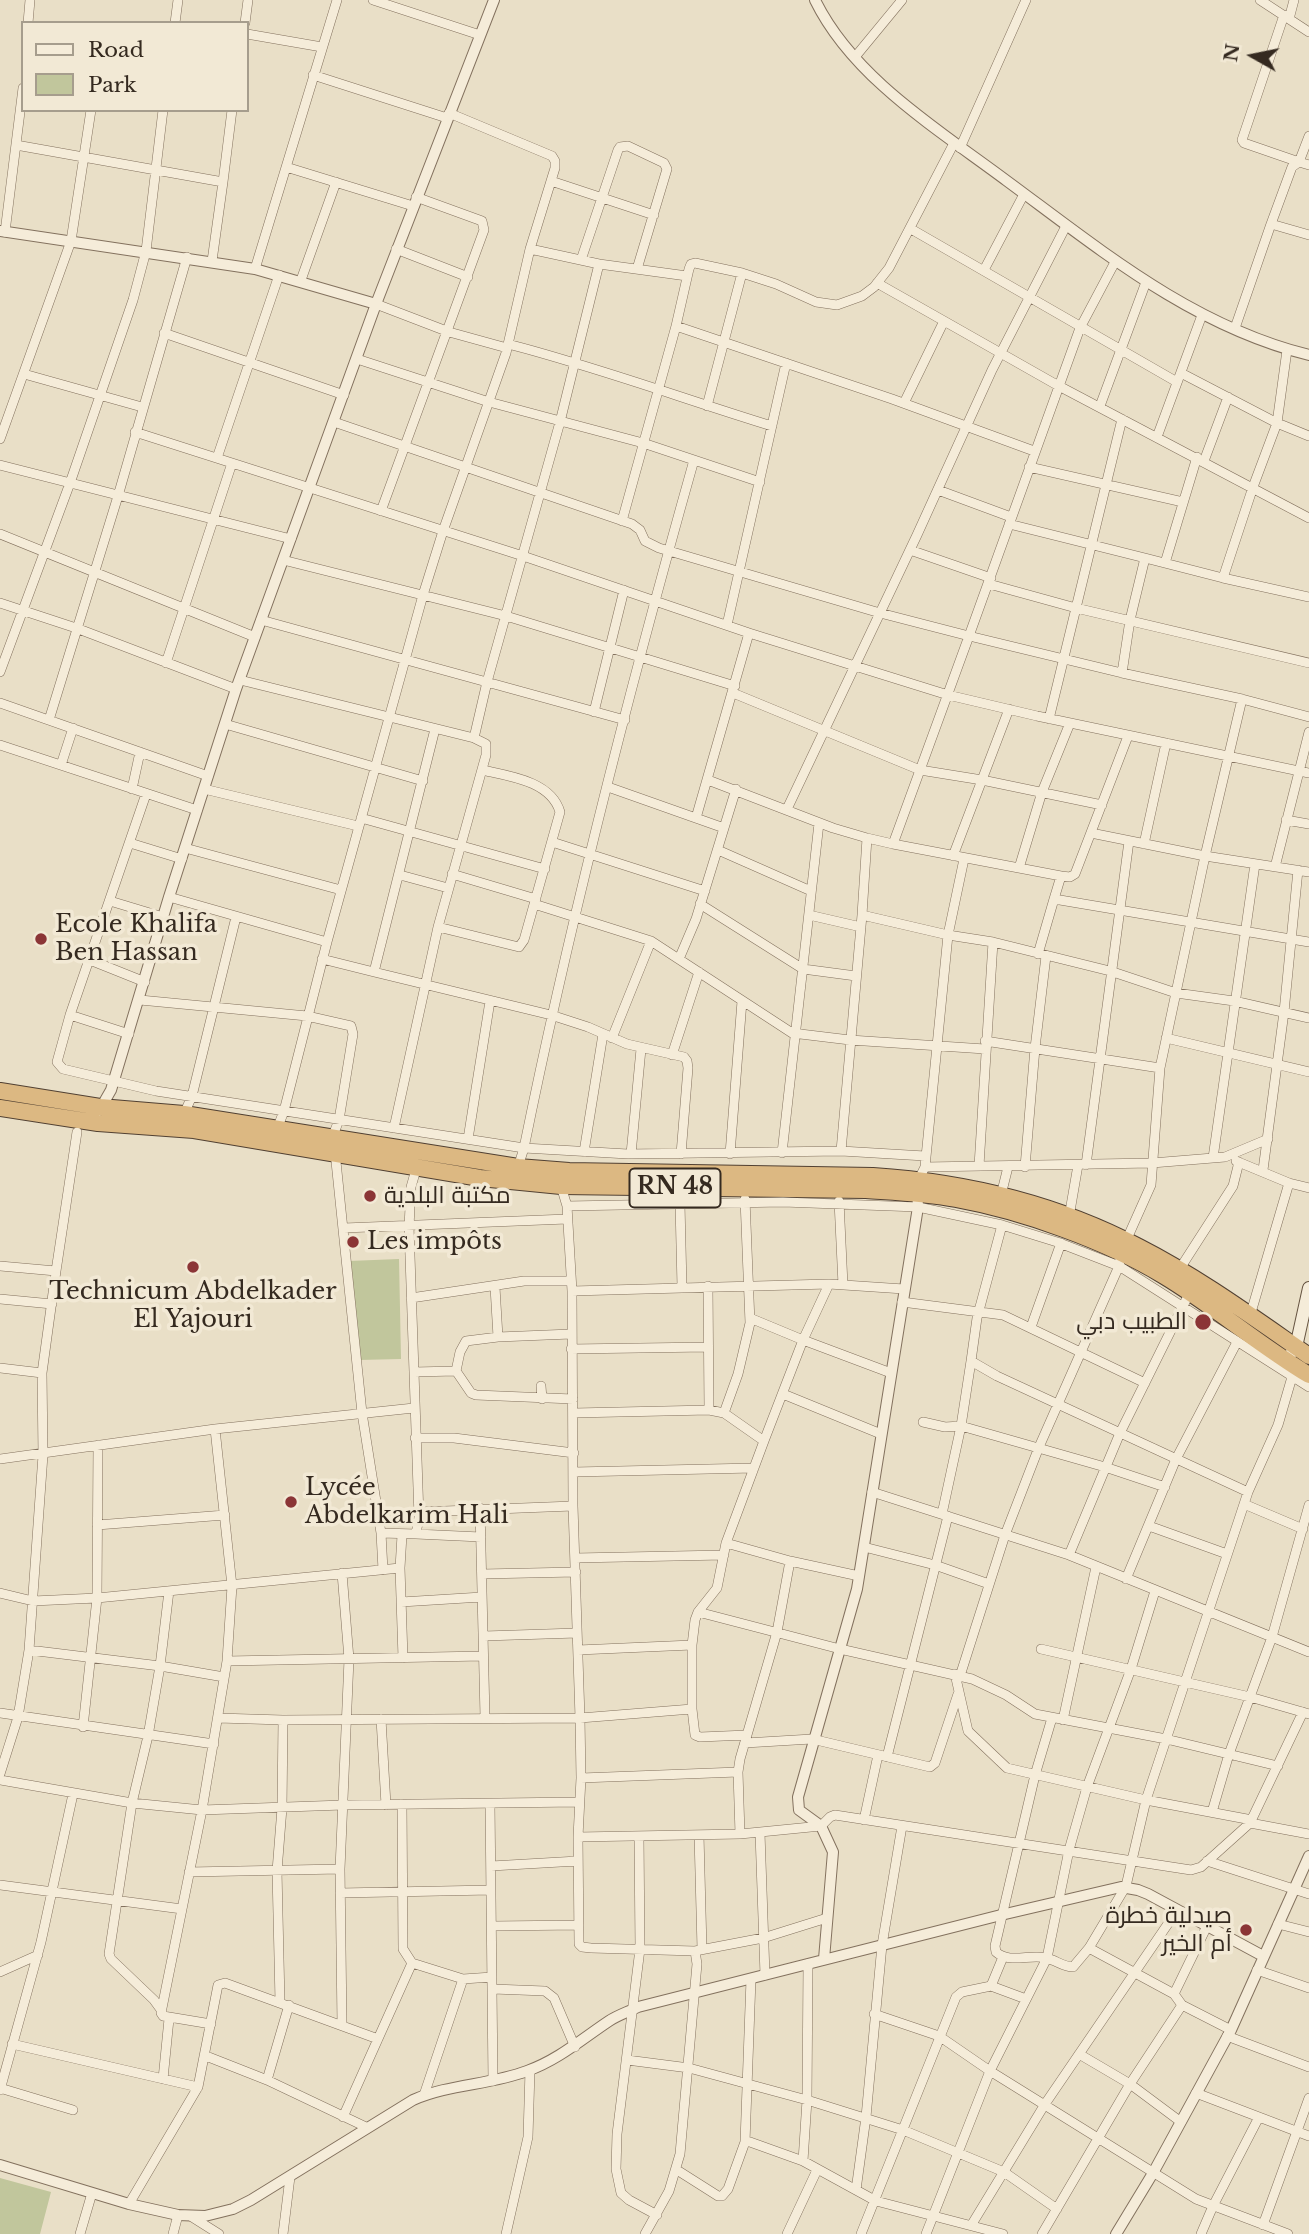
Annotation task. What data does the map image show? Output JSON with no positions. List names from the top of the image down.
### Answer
{
  "streets": {
    "highway": ["RN 48"]
  },
  "places": [
    "Ecole Khalifa Ben Hassan",
    "مكتبة البلدية",
    "Les impôts",
    "Technicum Abdelkader El Yajouri",
    "الطبيب دبي",
    "Lycée Abdelkarim Hali",
    "صيدلية خطرة أم الخير"
  ],
  "legend": ["Road", "Park"],
  "north": "left"
}
